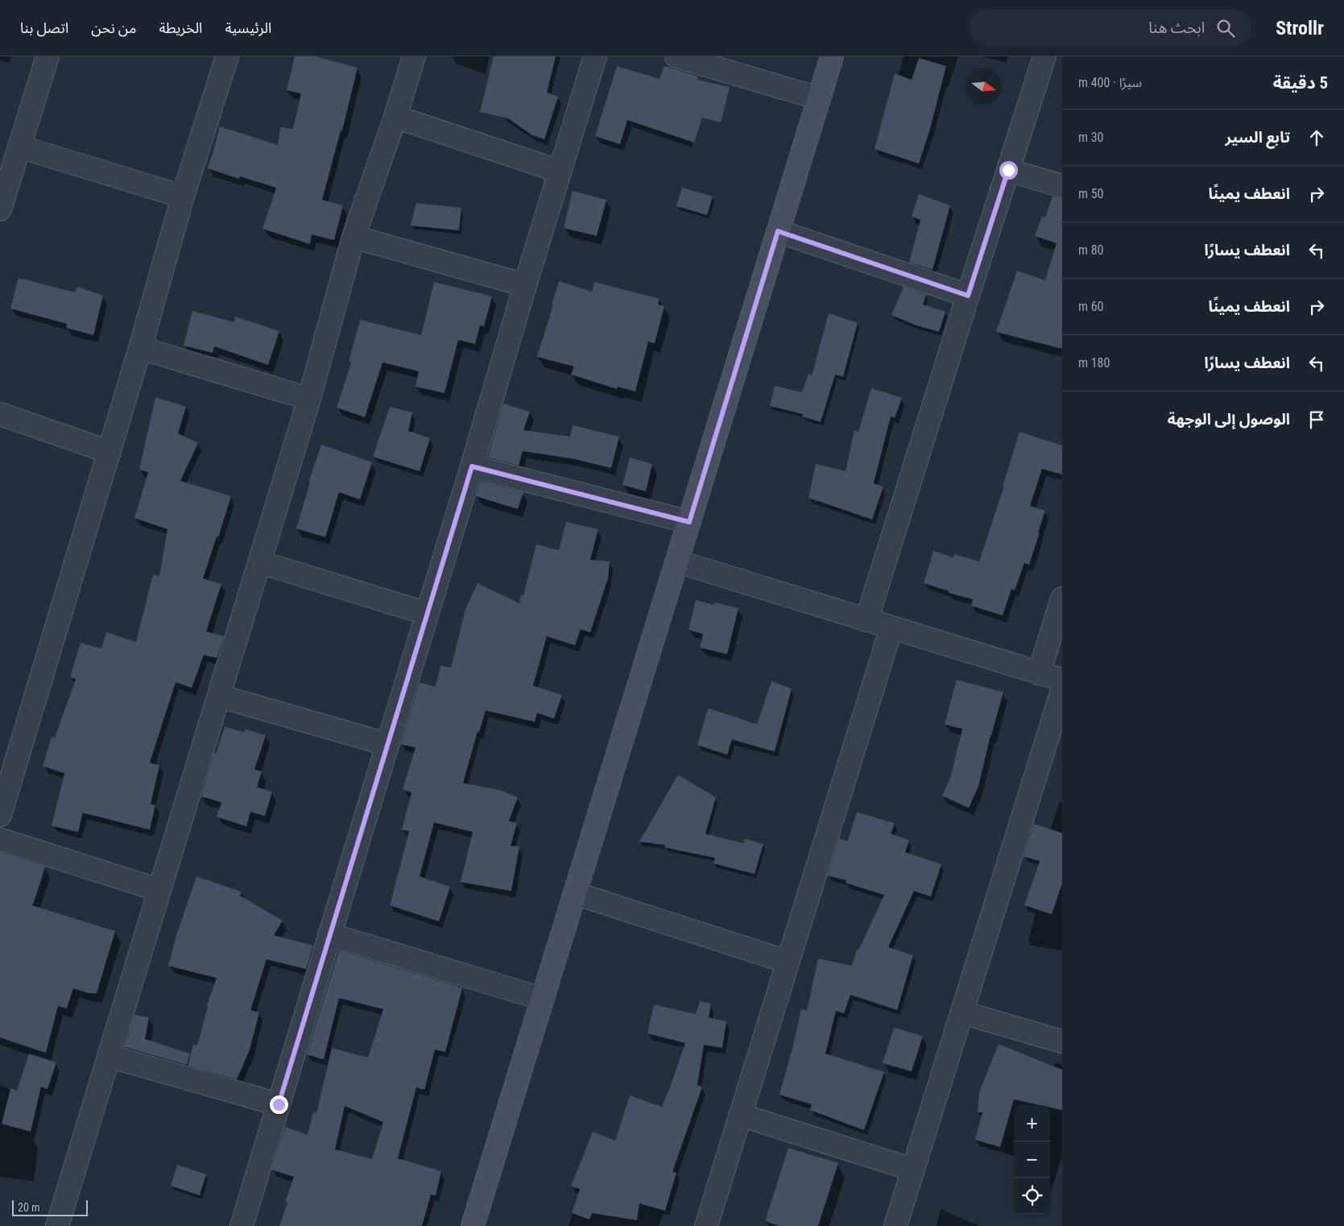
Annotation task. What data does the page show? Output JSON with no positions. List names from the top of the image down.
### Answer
{
  "scale_bar": "20 m",
  "north": "right",
  "page": {
    "header": "Strollr",
    "search": "ابحث هنا",
    "nav": [
      "الرئيسية",
      "الخريطة",
      "من نحن",
      "اتصل بنا"
    ],
    "heading": ["5 دقيقة", "سيرًا · 400 m"],
    "list": [
      ["تابع السير", "30 m"],
      ["انعطف يمينًا", "50 m"],
      ["انعطف يسارًا", "80 m"],
      ["انعطف يمينًا", "60 m"],
      ["انعطف يسارًا", "180 m"],
      "الوصول إلى الوجهة"
    ],
    "map_buttons": ["+", "−"],
    "scale": "20 m"
  }
}
